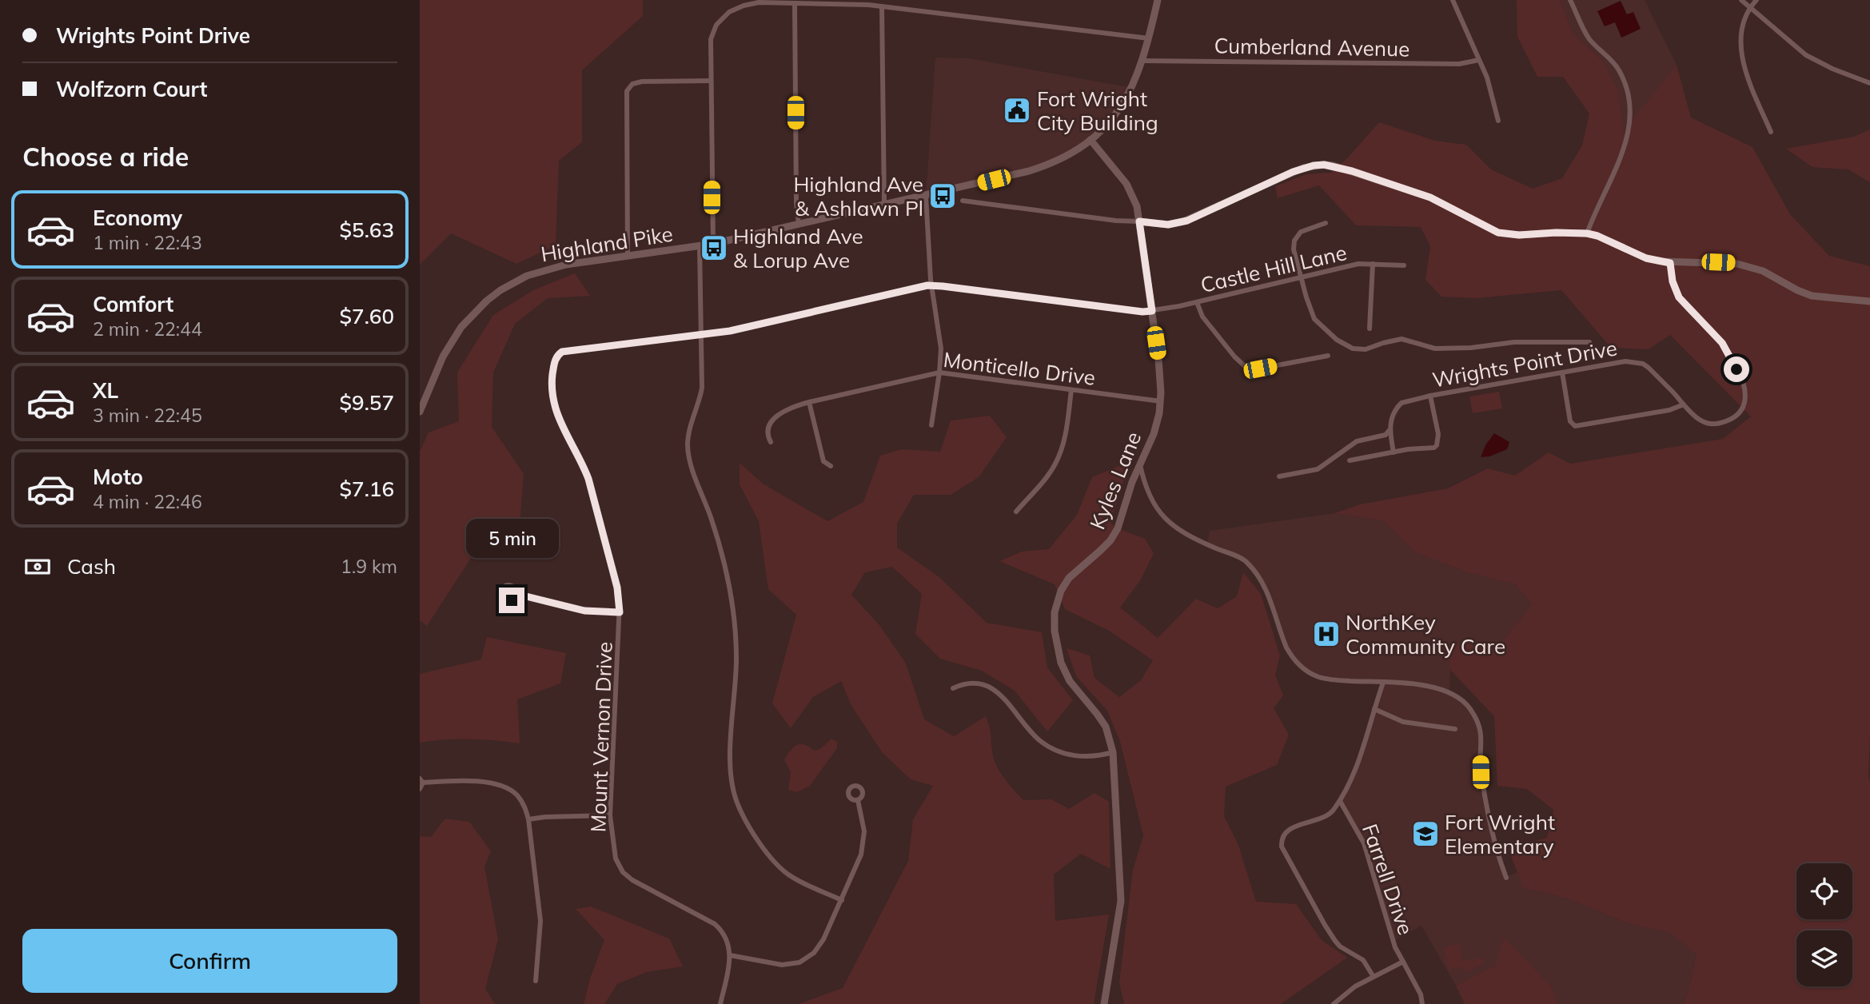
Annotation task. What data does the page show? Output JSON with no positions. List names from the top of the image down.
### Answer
{
  "streets": {
    "main road": ["Highland Pike", "Kyles Lane"],
    "street": [
      "Cumberland Avenue",
      "Castle Hill Lane",
      "Wrights Point Drive",
      "Monticello Drive",
      "Mount Vernon Drive",
      "Farrell Drive"
    ]
  },
  "crossings": [
    ["Highland Pike", "Kyles Lane"],
    ["Castle Hill Lane", "Kyles Lane"],
    ["Castle Hill Lane", "Mount Vernon Drive"],
    ["Monticello Drive", "Kyles Lane"],
    ["Kyles Lane", "Mount Vernon Drive"]
  ],
  "places": {
    "public building": ["Fort Wright City Building"],
    "bus stop": ["Highland Ave & Ashlawn Pl", "Highland Ave & Lorup Ave"],
    "hospital": ["NorthKey Community Care"],
    "school or university": ["Fort Wright Elementary"]
  },
  "page": {
    "banner": ["Wrights Point Drive", "Wolfzorn Court"],
    "heading": "Choose a ride",
    "list": [
      {
        "name": "Economy",
        "note": "1 min · 22:43",
        "value": "$5.63"
      },
      {
        "name": "Comfort",
        "note": "2 min · 22:44",
        "value": "$7.60"
      },
      {
        "name": "XL",
        "note": "3 min · 22:45",
        "value": "$9.57"
      },
      {
        "name": "Moto",
        "note": "4 min · 22:46",
        "value": "$7.16"
      }
    ],
    "bubble": "5 min",
    "pay": ["Cash", "1.9 km"],
    "buttons": "Confirm"
  }
}
